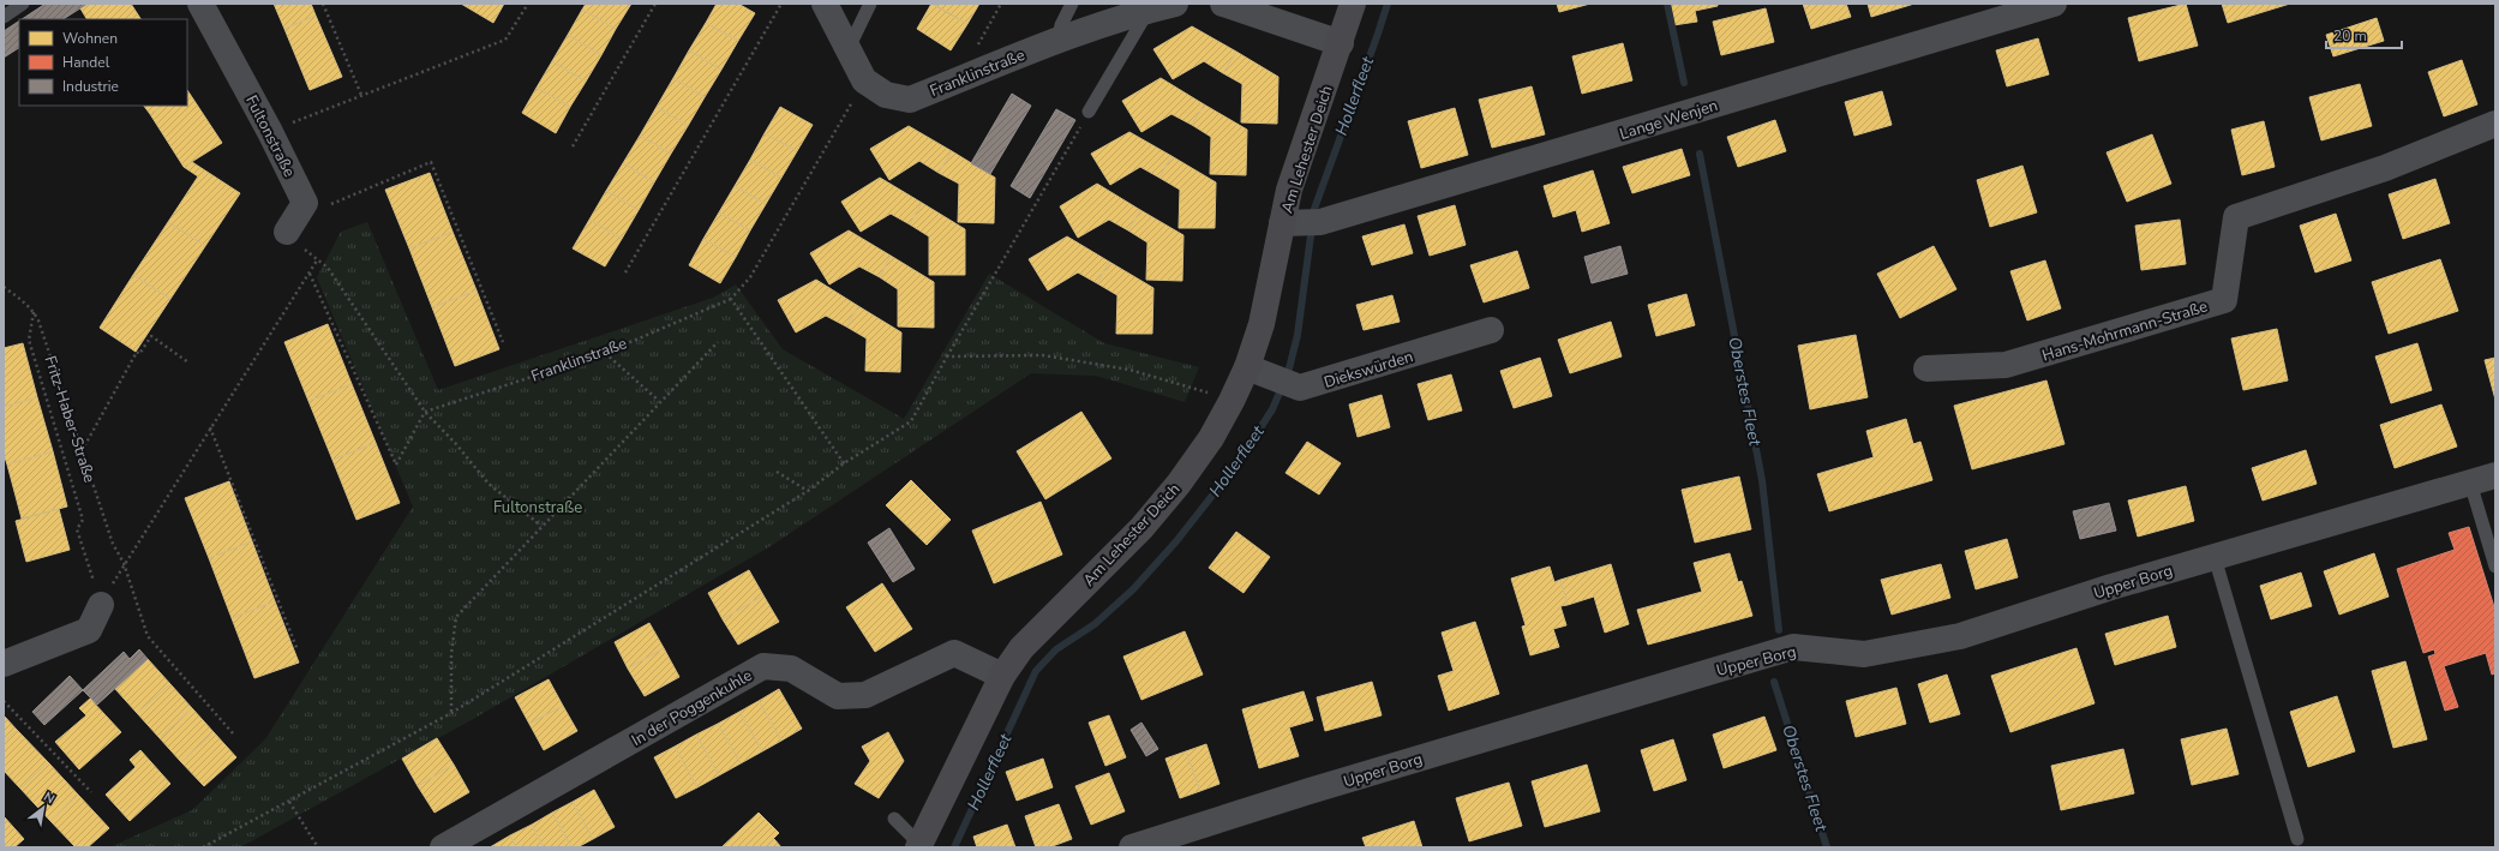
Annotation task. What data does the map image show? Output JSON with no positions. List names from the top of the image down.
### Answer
{
  "streets": {
    "street": [
      "Franklinstraße",
      "Lange Wenjen",
      "Fultonstraße",
      "Am Lehester Deich",
      "Hans-Mohrmann-Straße",
      "Diekswürden",
      "Upper Borg",
      "In der Poggenkuhle"
    ],
    "path": ["Fritz-Haber-Straße"]
  },
  "crossings": [
    ["Lange Wenjen", "Am Lehester Deich"],
    ["Am Lehester Deich", "Diekswürden"],
    ["Am Lehester Deich", "In der Poggenkuhle"]
  ],
  "water": ["Hollerfleet", "Oberstes Fleet"],
  "parks": ["Fultonstraße"],
  "legend": ["Wohnen", "Handel", "Industrie"],
  "scale_bar": "20 m",
  "north": "top right"
}
